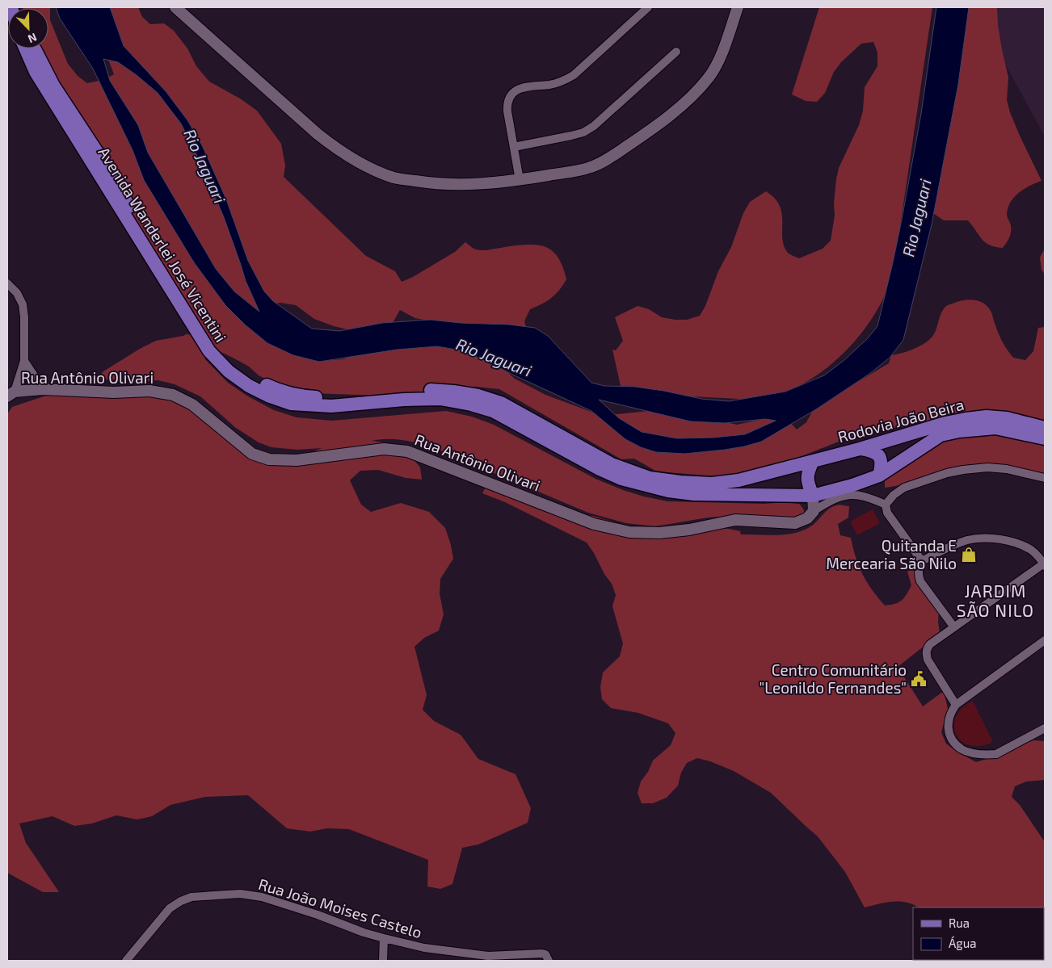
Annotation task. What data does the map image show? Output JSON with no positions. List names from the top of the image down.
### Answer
{
  "streets": {
    "main road": ["Avenida Wanderlei José Vicentini", "Rodovia João Beira"],
    "street": ["Rua Antônio Olivari", "Rua João Moises Castelo"]
  },
  "crossings": [
    ["Avenida Wanderlei José Vicentini", "Rodovia João Beira"]
  ],
  "districts": ["JARDIM SÃO NILO"],
  "water": ["Rio Jaguari"],
  "places": {
    "shop": ["Quitanda E Mercearia São Nilo"],
    "public building": ["Centro Comunitário \"Leonildo Fernandes\""]
  },
  "legend": ["Rua", "Água"],
  "north": "bottom right"
}
